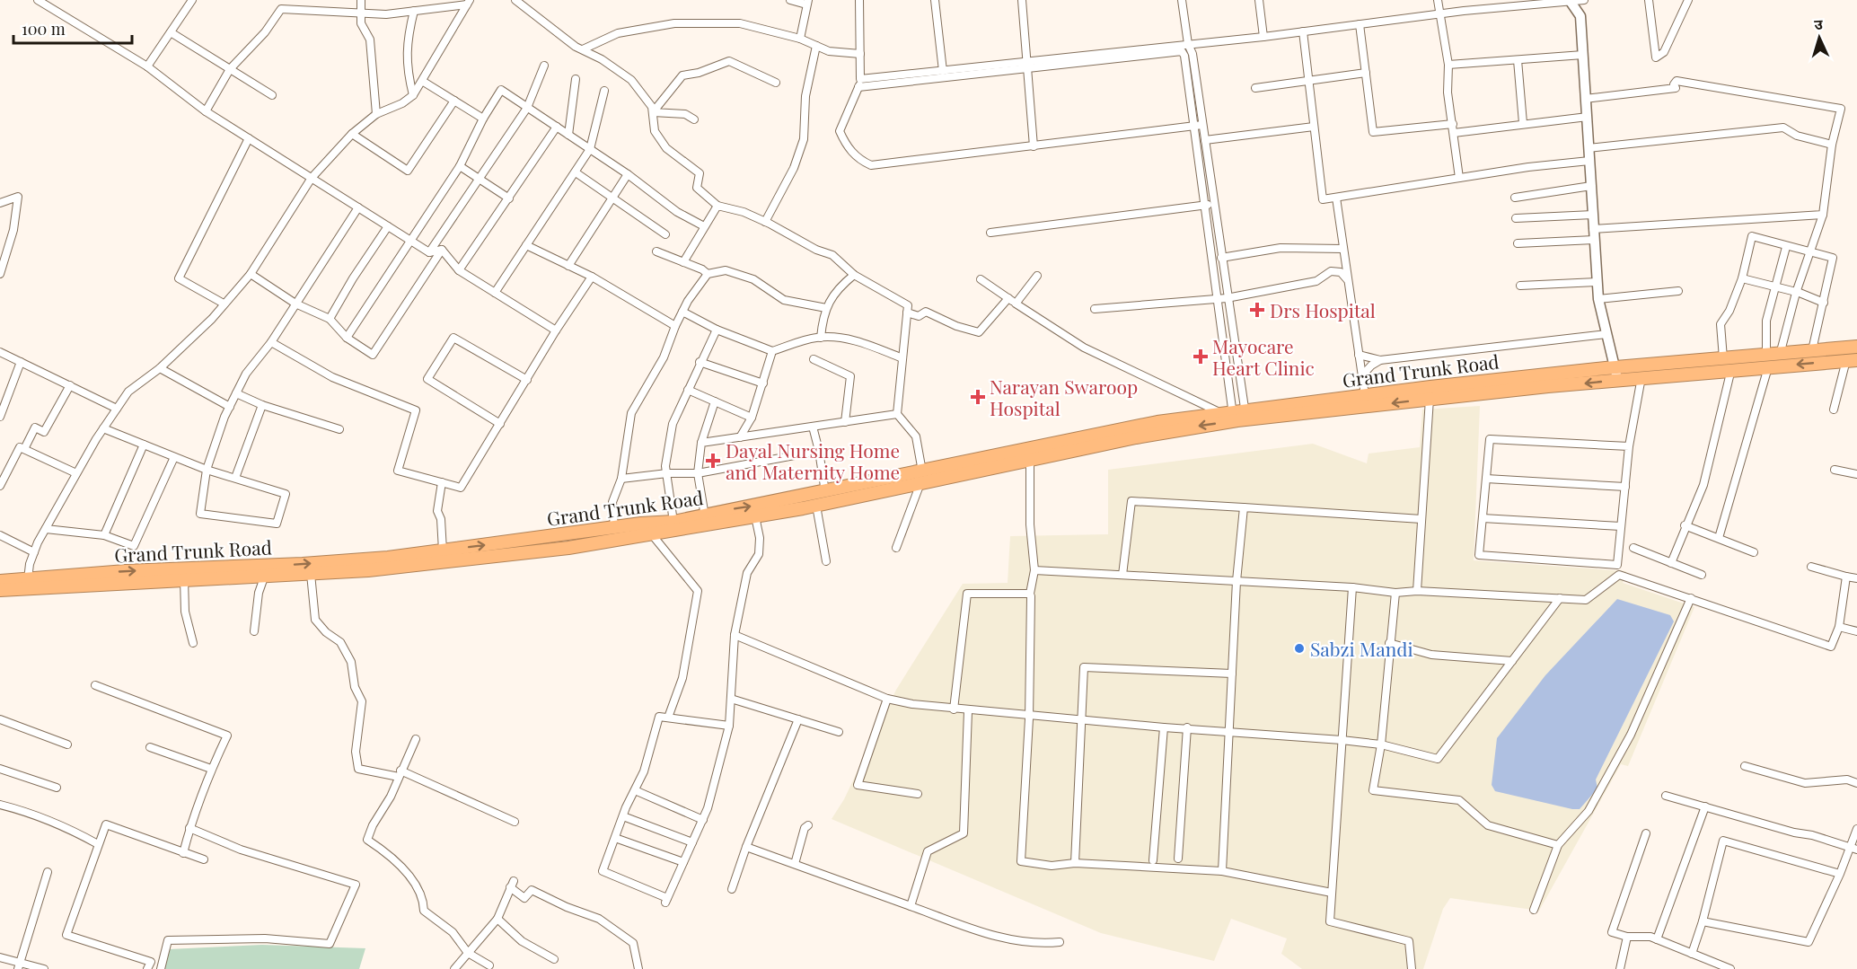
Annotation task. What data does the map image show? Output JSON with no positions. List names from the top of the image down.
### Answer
{
  "streets": {
    "highway": ["Grand Trunk Road"]
  },
  "places": {
    "health": [
      "Drs Hospital",
      "Mayocare Heart Clinic",
      "Narayan Swaroop Hospital",
      "Dayal Nursing Home and Maternity Home"
    ],
    "other": ["Sabzi Mandi"]
  },
  "scale_bar": "100 m",
  "north": "top"
}
